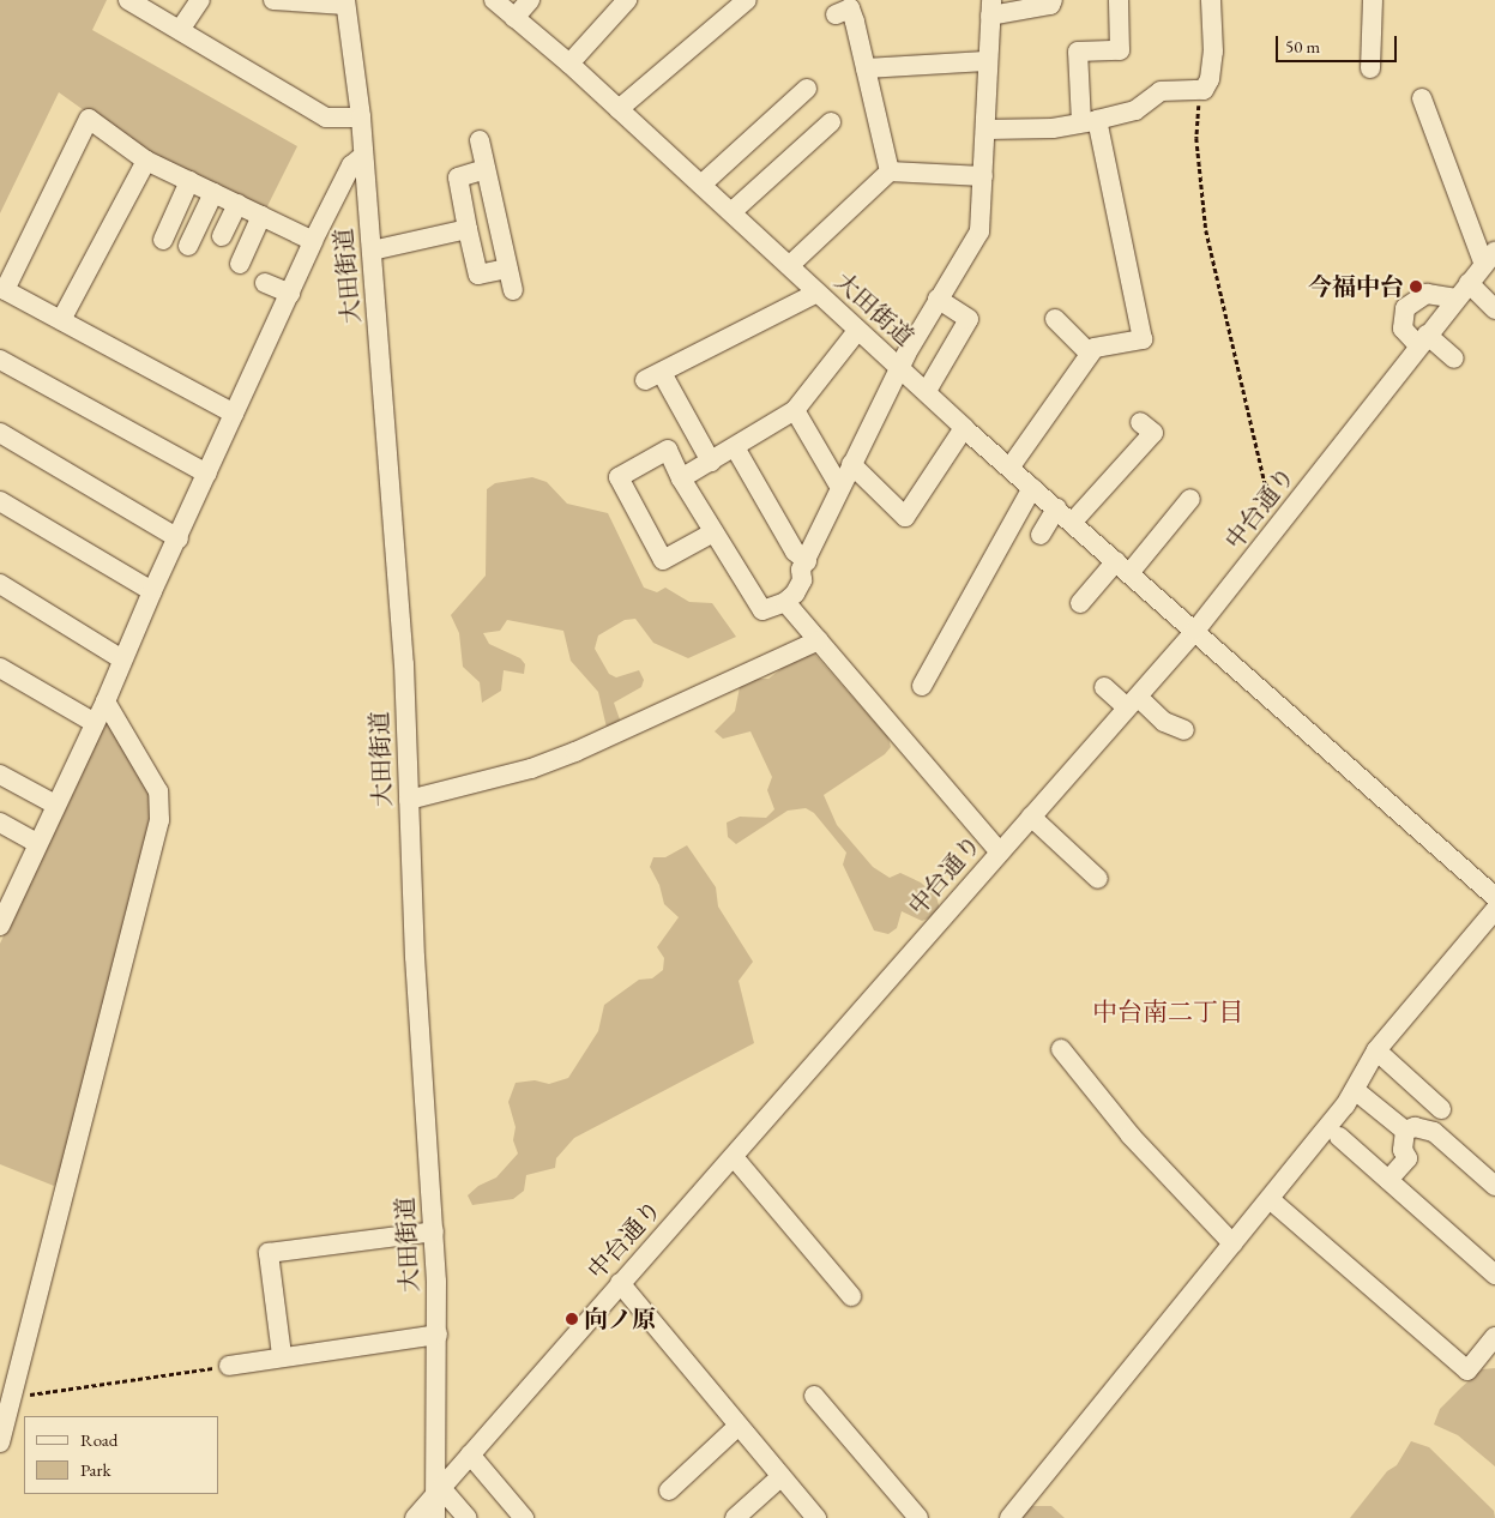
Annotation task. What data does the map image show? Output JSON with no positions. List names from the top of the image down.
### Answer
{
  "streets": {
    "street": ["大田街道", "中台通り"]
  },
  "crossings": [
    ["大田街道", "中台通り"]
  ],
  "districts": ["中台南二丁目"],
  "places": ["今福中台", "向ノ原"],
  "legend": ["Road", "Park"],
  "scale_bar": "50 m"
}
